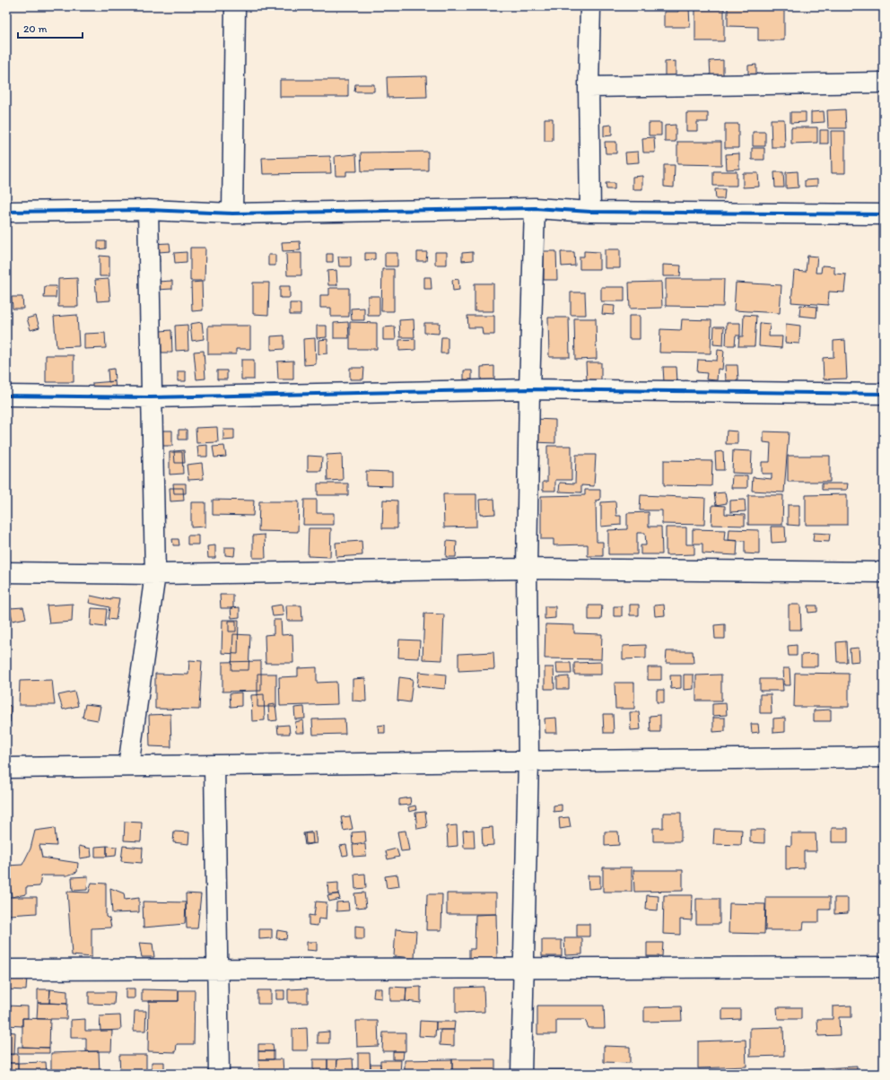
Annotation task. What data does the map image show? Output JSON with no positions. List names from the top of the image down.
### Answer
{
  "scale_bar": "20 m"
}
